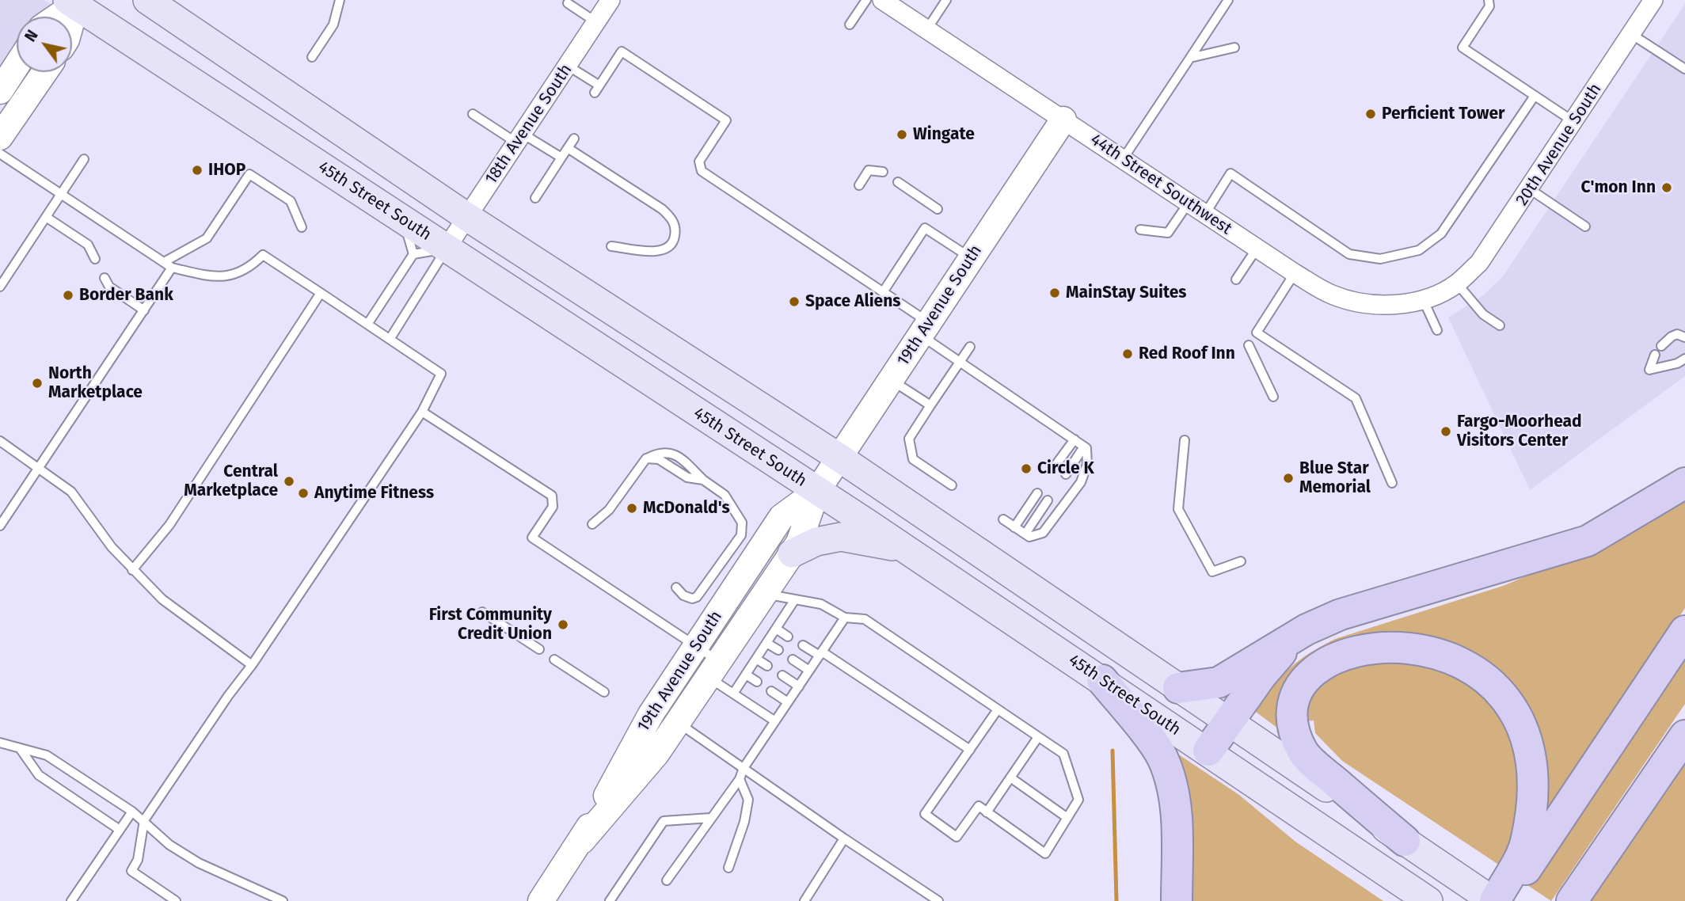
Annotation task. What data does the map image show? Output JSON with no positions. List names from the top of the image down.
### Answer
{
  "streets": {
    "main road": ["45th Street South"],
    "street": [
      "18th Avenue South",
      "20th Avenue South",
      "44th Street Southwest",
      "19th Avenue South"
    ]
  },
  "crossings": [
    ["18th Avenue South", "45th Street South"],
    ["20th Avenue South", "44th Street Southwest"],
    ["44th Street Southwest", "19th Avenue South"],
    ["45th Street South", "19th Avenue South"]
  ],
  "places": [
    "Perficient Tower",
    "Wingate",
    "IHOP",
    "C'mon Inn",
    "MainStay Suites",
    "Border Bank",
    "Space Aliens",
    "Red Roof Inn",
    "North Marketplace",
    "Fargo-Moorhead Visitors Center",
    "Circle K",
    "Blue Star Memorial",
    "Central Marketplace",
    "Anytime Fitness",
    "McDonald's",
    "First Community Credit Union"
  ],
  "north": "top left"
}
